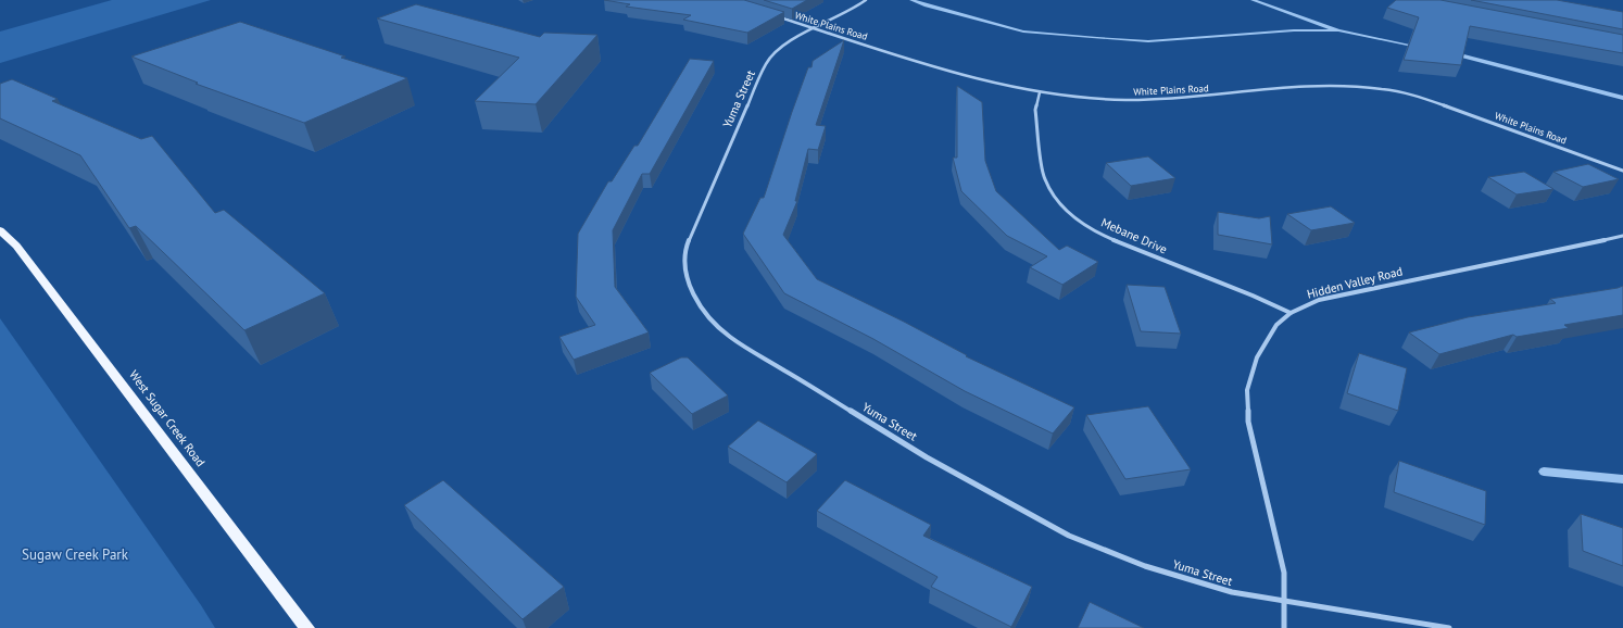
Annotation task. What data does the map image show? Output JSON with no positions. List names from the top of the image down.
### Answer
{
  "streets": {
    "main road": ["West Sugar Creek Road"],
    "street": [
      "White Plains Road",
      "Yuma Street",
      "Mebane Drive",
      "Hidden Valley Road"
    ]
  },
  "crossings": [
    ["White Plains Road", "Yuma Street"],
    ["White Plains Road", "Mebane Drive"],
    ["Yuma Street", "Hidden Valley Road"],
    ["Mebane Drive", "Hidden Valley Road"]
  ],
  "parks": ["Sugaw Creek Park"]
}
